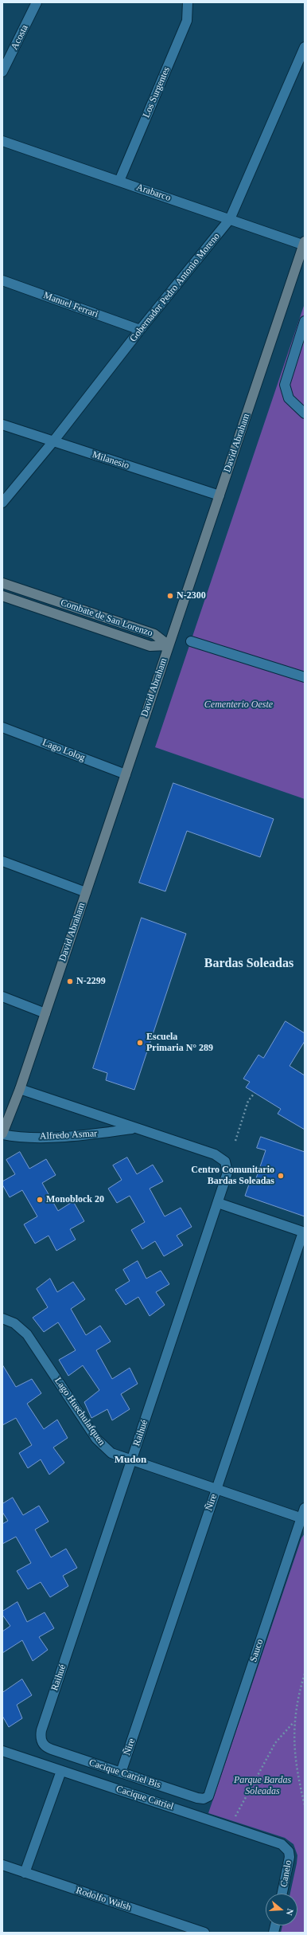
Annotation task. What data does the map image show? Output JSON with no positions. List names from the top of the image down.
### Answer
{
  "streets": {
    "main road": ["David Abraham", "Combate de San Lorenzo"],
    "street": [
      "Acosta",
      "Los Surgentes",
      "Arabarco",
      "Gobernador Pedro Antonio Moreno",
      "Manuel Ferrari",
      "Milanesio",
      "Lago Lolog",
      "Alfredo Asmar",
      "Lago Huechulafquen",
      "Raihué",
      "Ñire",
      "Sauco",
      "Cacique Catriel Bis",
      "Cacique Catriel",
      "Canelo",
      "Rodolfo Walsh"
    ]
  },
  "crossings": [
    ["Los Surgentes", "Arabarco"],
    ["Arabarco", "Gobernador Pedro Antonio Moreno"],
    ["Arabarco", "David Abraham"],
    ["Gobernador Pedro Antonio Moreno", "Manuel Ferrari"],
    ["Gobernador Pedro Antonio Moreno", "Milanesio"],
    ["David Abraham", "Milanesio"],
    ["David Abraham", "Combate de San Lorenzo"],
    ["David Abraham", "Lago Lolog"],
    ["David Abraham", "Alfredo Asmar"],
    ["Alfredo Asmar", "Raihué"],
    ["Lago Huechulafquen", "Raihué"],
    ["Lago Huechulafquen", "Ñire"],
    ["Lago Huechulafquen", "Sauco"],
    ["Raihué", "Cacique Catriel Bis"],
    ["Ñire", "Cacique Catriel Bis"],
    ["Sauco", "Cacique Catriel Bis"],
    ["Cacique Catriel", "Canelo"]
  ],
  "districts": ["Bardas Soleadas", "Mudon"],
  "parks": ["Cementerio Oeste", "Parque Bardas Soleadas"],
  "places": [
    "N-2300",
    "N-2299",
    "Escuela Primaria N° 289",
    "Centro Comunitario Bardas Soleadas",
    "Monoblock 20"
  ],
  "north": "right"
}
